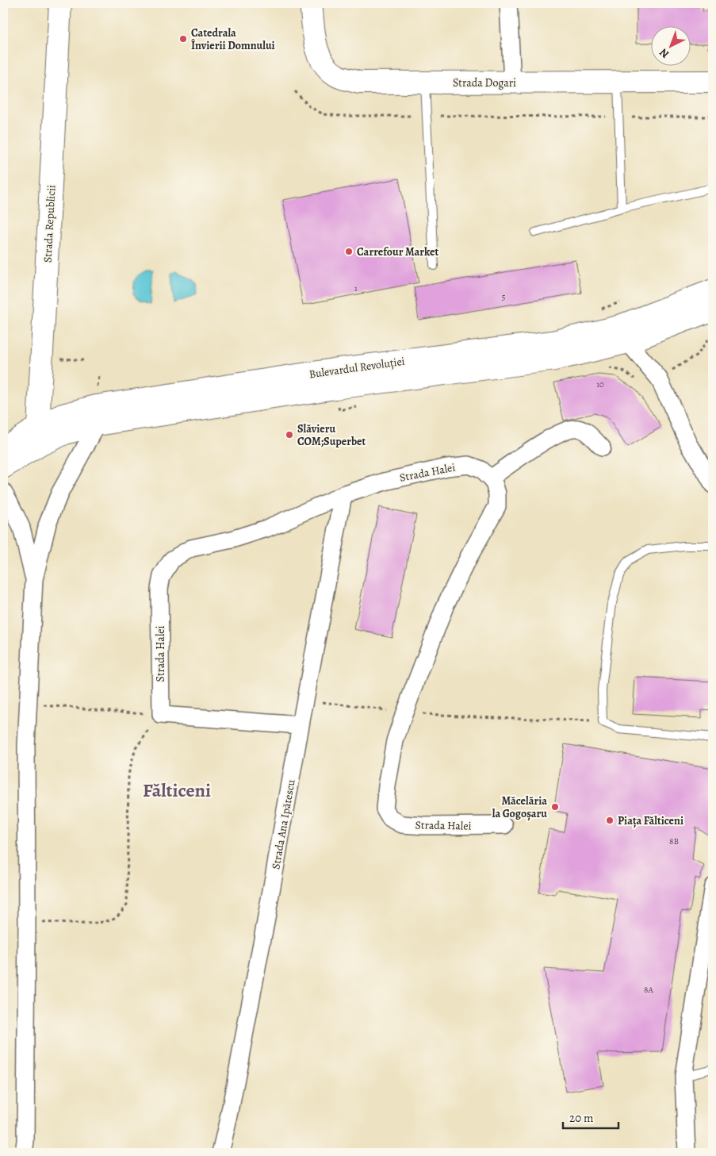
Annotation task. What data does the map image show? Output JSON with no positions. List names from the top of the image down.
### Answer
{
  "streets": {
    "main road": ["Strada Dogari", "Strada Republicii", "Bulevardul Revoluției"],
    "street": ["Strada Halei", "Strada Ana Ipătescu"]
  },
  "crossings": [
    ["Strada Republicii", "Bulevardul Revoluției"],
    ["Strada Halei", "Strada Ana Ipătescu"]
  ],
  "districts": ["Fălticeni"],
  "places": [
    "Catedrala Învierii Domnului",
    "Carrefour Market",
    "Slăvieru COM;Superbet",
    "Măcelăria la Gogoșaru",
    "Piața Fălticeni"
  ],
  "house_numbers": [
    "1",
    "5",
    "10",
    "8B",
    "8A"
  ],
  "scale_bar": "20 m",
  "north": "bottom left"
}
